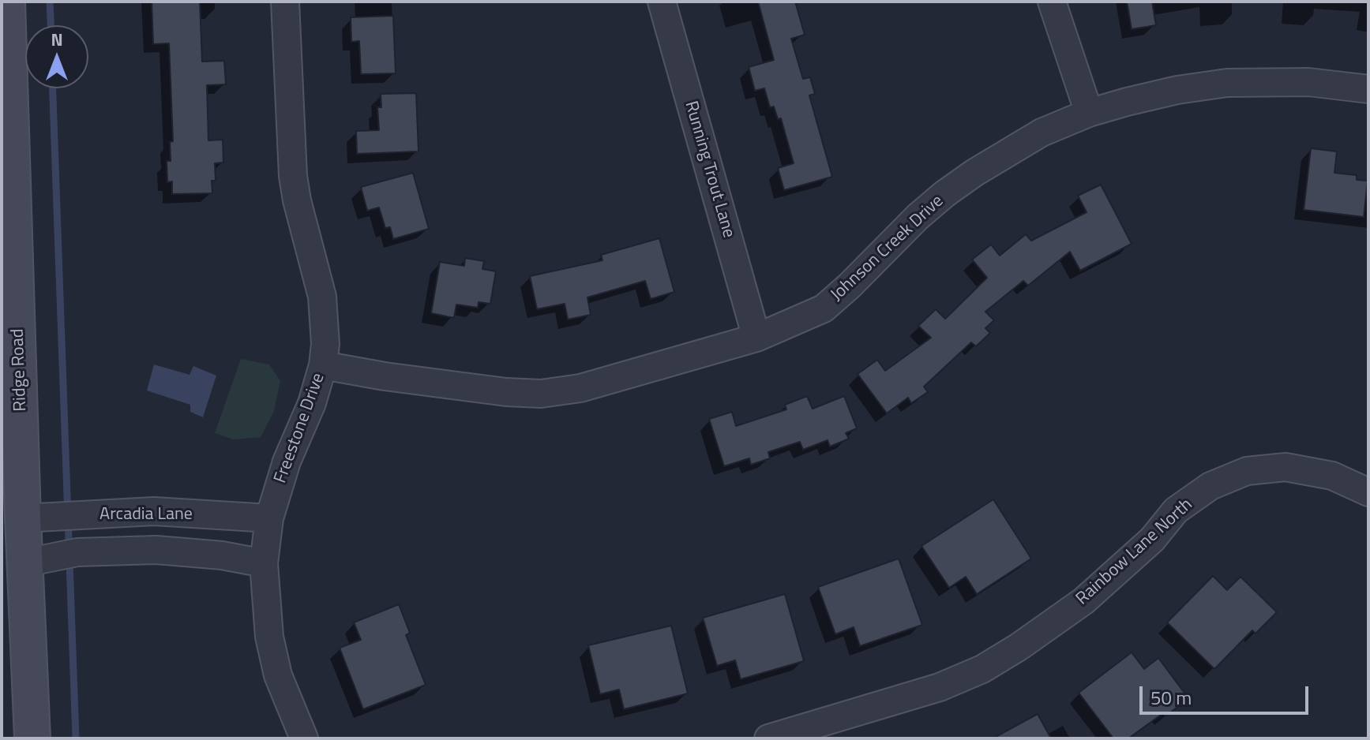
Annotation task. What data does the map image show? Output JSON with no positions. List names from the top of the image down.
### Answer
{
  "streets": {
    "street": [
      "Running Trout Lane",
      "Johnson Creek Drive",
      "Ridge Road",
      "Freestone Drive",
      "Arcadia Lane",
      "Rainbow Lane North"
    ]
  },
  "crossings": [
    ["Running Trout Lane", "Johnson Creek Drive"],
    ["Johnson Creek Drive", "Freestone Drive"],
    ["Ridge Road", "Arcadia Lane"],
    ["Freestone Drive", "Arcadia Lane"]
  ],
  "scale_bar": "50 m",
  "north": "top"
}
